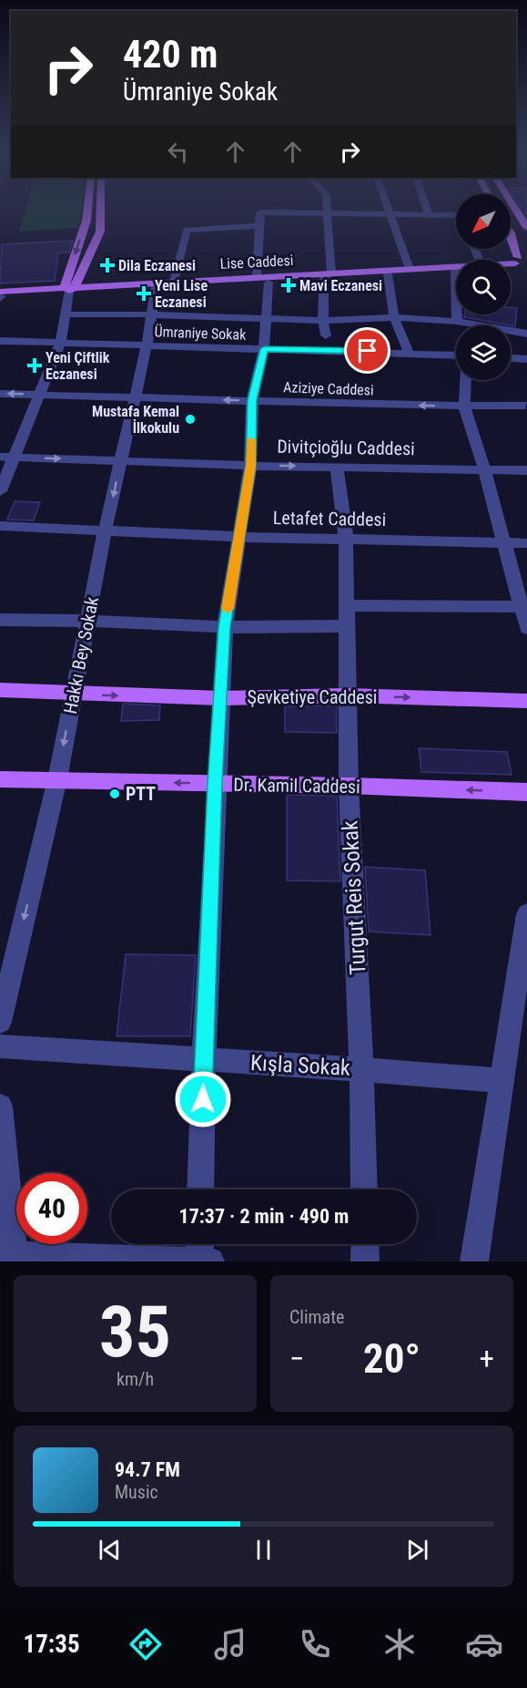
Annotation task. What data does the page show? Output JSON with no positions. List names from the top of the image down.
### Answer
{
  "streets": {
    "main road": ["Lise Caddesi", "Şevketiye Caddesi", "Dr. Kamil Caddesi"],
    "street": [
      "Ümraniye Sokak",
      "Aziziye Caddesi",
      "Divitçioğlu Caddesi",
      "Letafet Caddesi",
      "Hakkı Bey Sokak",
      "Turgut Reis Sokak",
      "Kışla Sokak"
    ]
  },
  "crossings": [
    ["Lise Caddesi", "Hakkı Bey Sokak"],
    ["Ümraniye Sokak", "Hakkı Bey Sokak"],
    ["Aziziye Caddesi", "Hakkı Bey Sokak"],
    ["Divitçioğlu Caddesi", "Hakkı Bey Sokak"],
    ["Divitçioğlu Caddesi", "Turgut Reis Sokak"],
    ["Letafet Caddesi", "Hakkı Bey Sokak"],
    ["Letafet Caddesi", "Turgut Reis Sokak"],
    ["Hakkı Bey Sokak", "Şevketiye Caddesi"],
    ["Hakkı Bey Sokak", "Dr. Kamil Caddesi"],
    ["Şevketiye Caddesi", "Turgut Reis Sokak"],
    ["Dr. Kamil Caddesi", "Turgut Reis Sokak"],
    ["Turgut Reis Sokak", "Kışla Sokak"]
  ],
  "one_way": ["Şevketiye Caddesi", "Dr. Kamil Caddesi"],
  "places": {
    "health": [
      "Dila Eczanesi",
      "Mavi Eczanesi",
      "Yeni Lise Eczanesi",
      "Yeni Çiftlik Eczanesi"
    ],
    "other": ["Mustafa Kemal İlkokulu", "PTT"]
  },
  "north": "bottom left",
  "page": {
    "turn": ["420 m", "Ümraniye Sokak"],
    "limit": "40",
    "trip": "17:37 · 2 min · 490 m",
    "tile": [
      ["35", "km/h"],
      "Climate"
    ],
    "heat": ["−", "20°", "+"],
    "song": ["94.7 FM", "Music"],
    "tabs": "17:35"
  }
}
